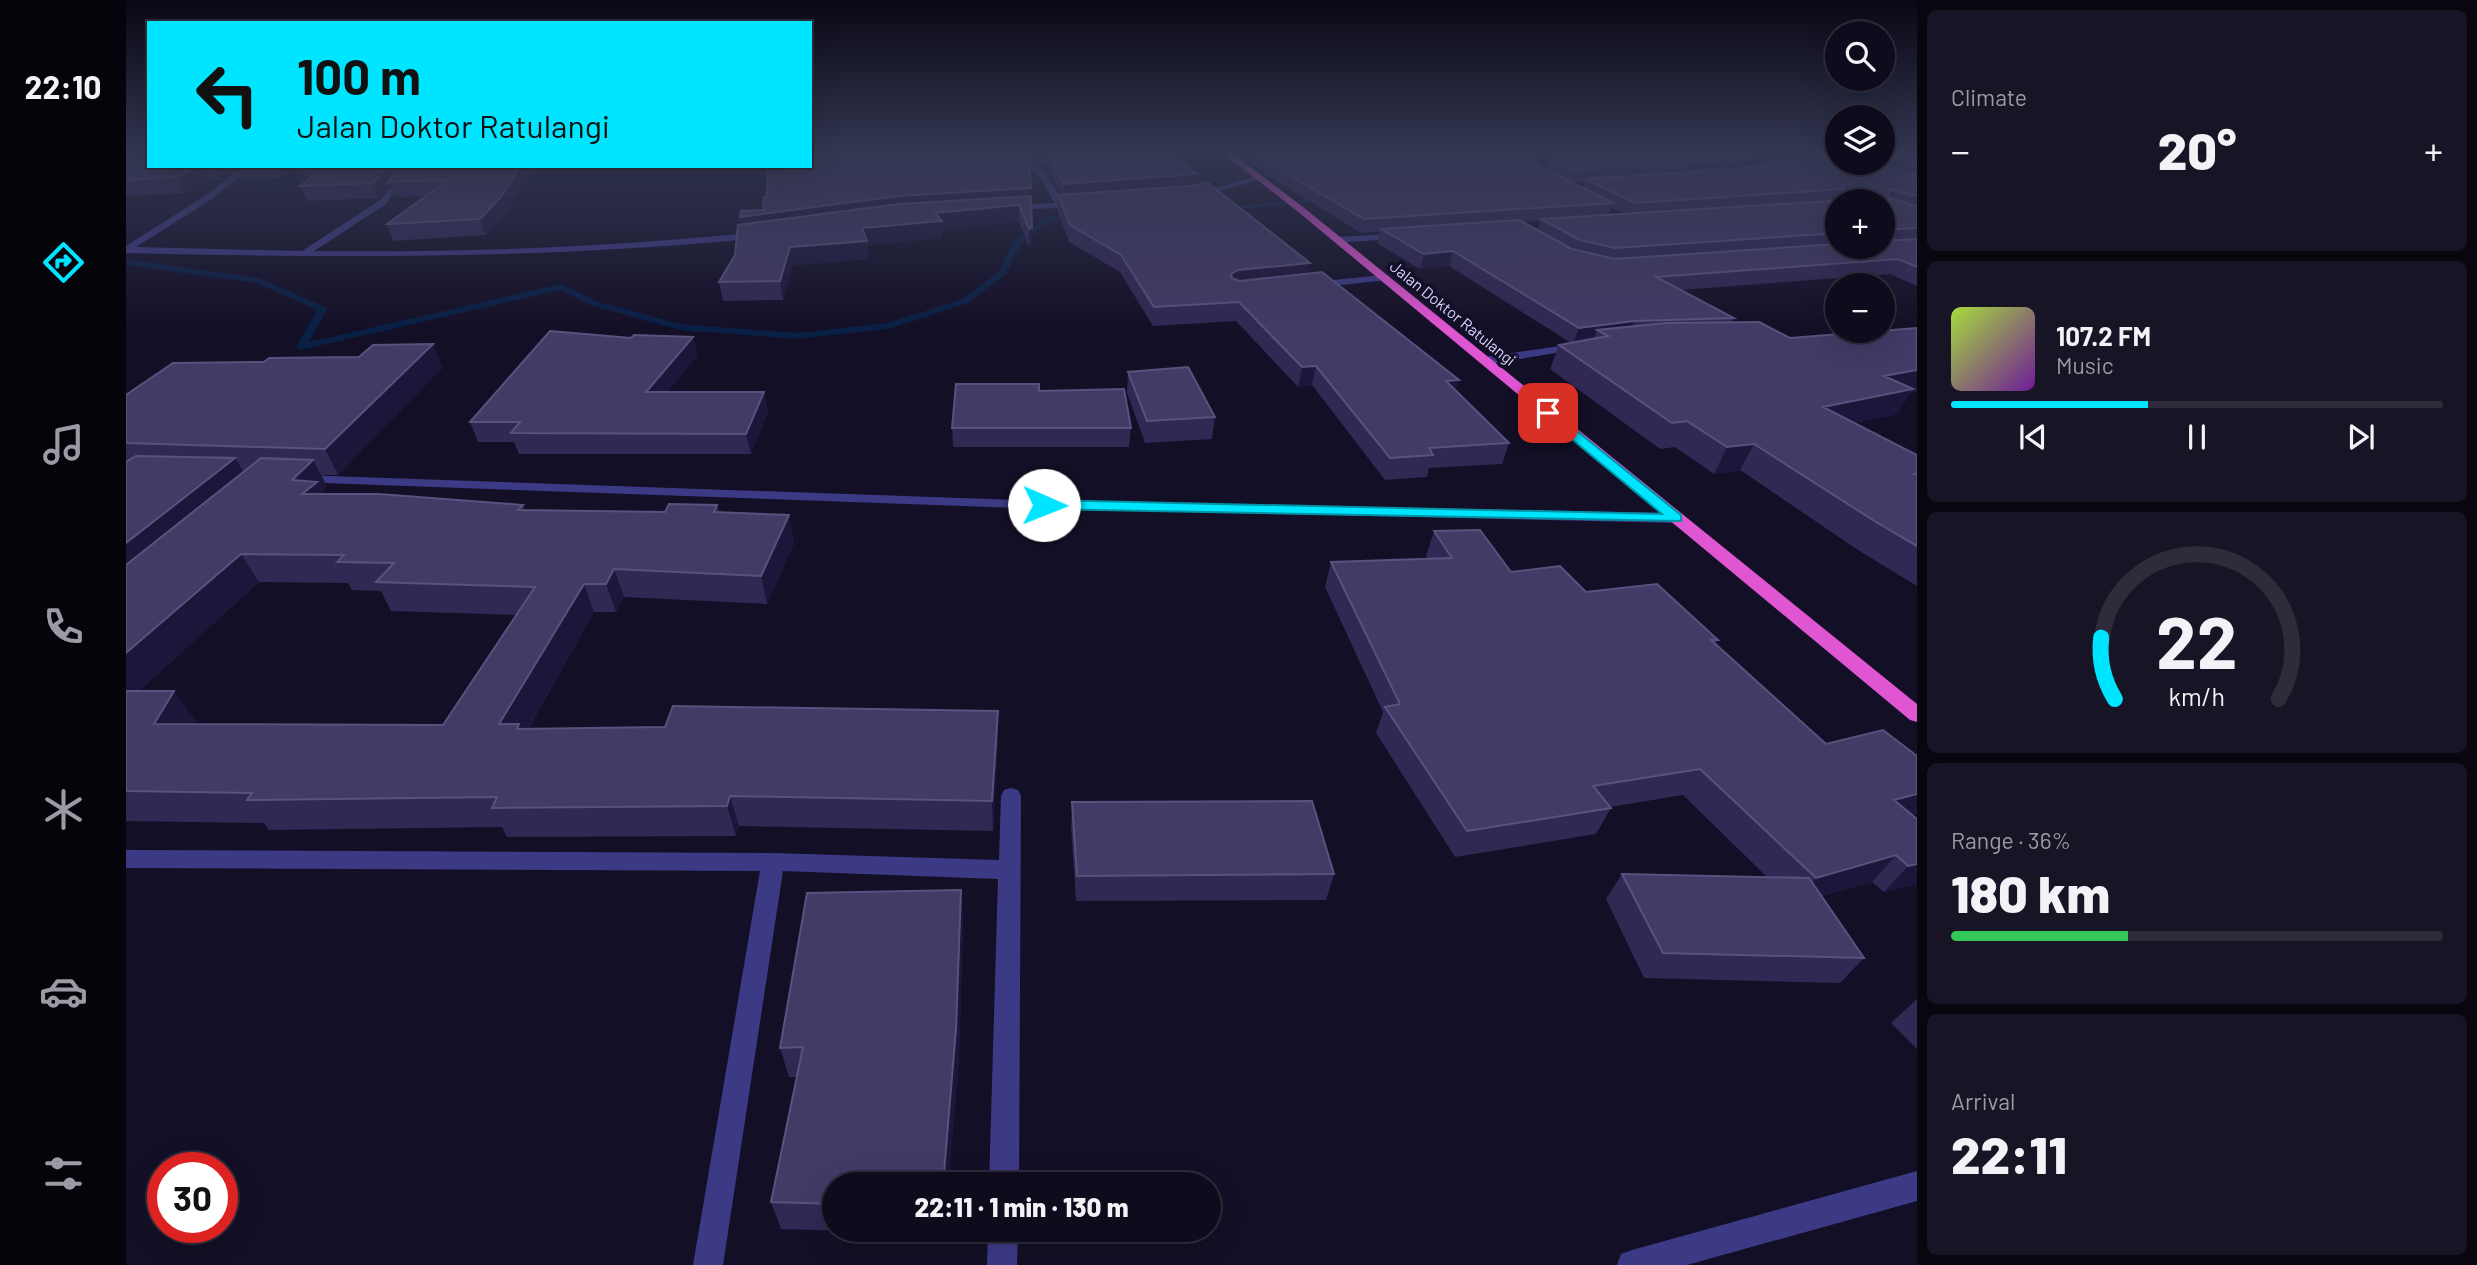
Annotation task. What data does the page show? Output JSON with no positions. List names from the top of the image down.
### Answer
{
  "streets": {
    "highway": ["Jalan Doktor Ratulangi"]
  },
  "page": {
    "tabs": "22:10",
    "tile": [
      "Climate",
      ["Range · 36%", "180 km"],
      ["Arrival", "22:11"]
    ],
    "map_buttons": ["+", "−"],
    "turn": ["100 m", "Jalan Doktor Ratulangi"],
    "heat": ["−", "20°", "+"],
    "song": ["107.2 FM", "Music"],
    "limit": "30",
    "trip": "22:11 · 1 min · 130 m",
    "gauge": ["22", "km/h"]
  }
}
